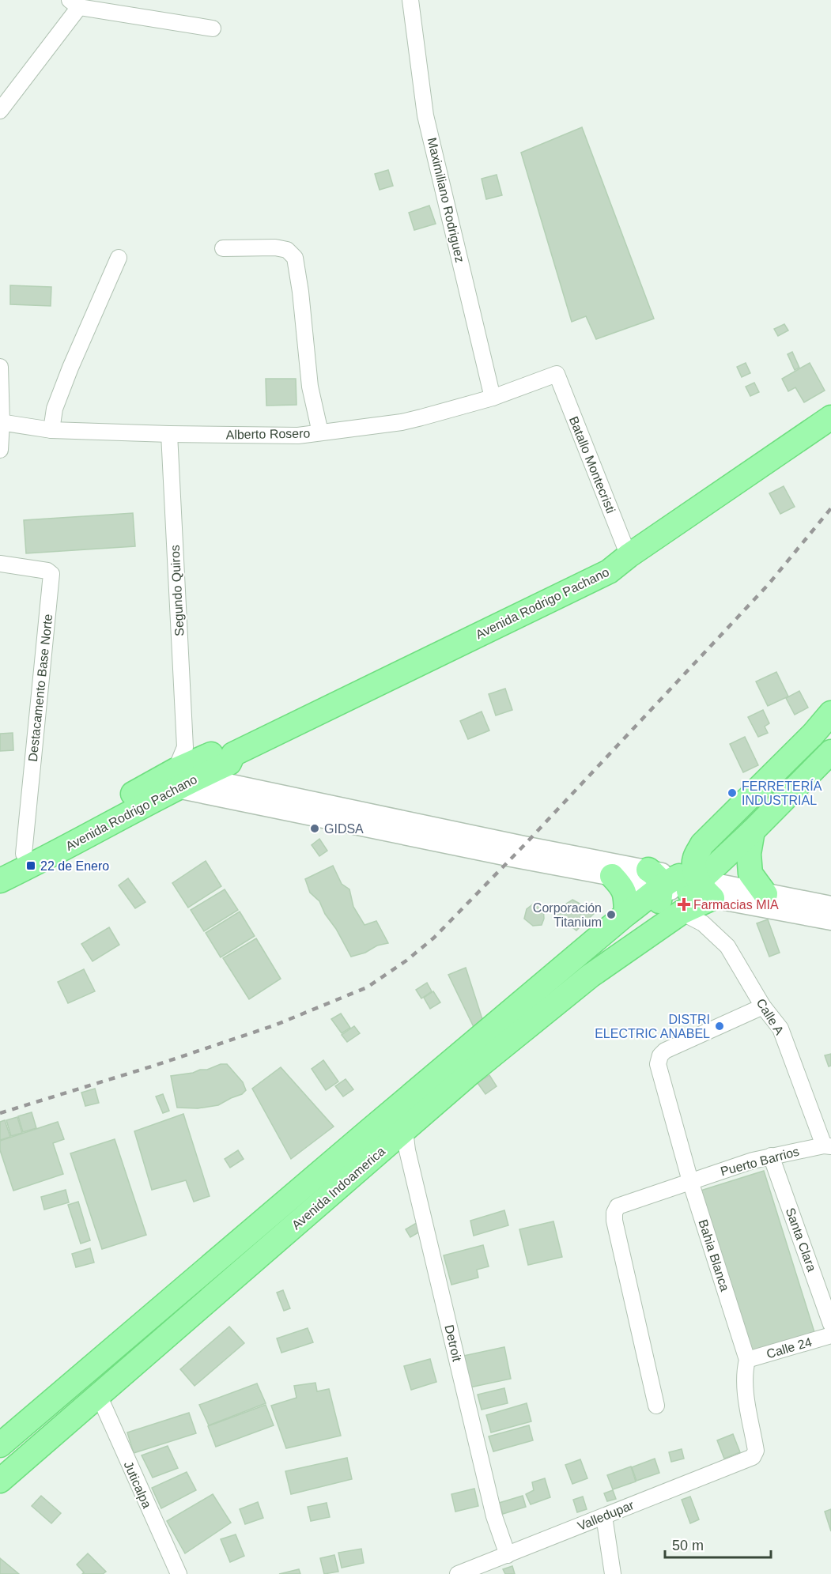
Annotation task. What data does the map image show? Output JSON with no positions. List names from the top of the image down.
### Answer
{
  "streets": {
    "main road": ["Avenida Rodrigo Pachano", "Avenida Indoamerica"],
    "street": [
      "Maximiliano Rodriguez",
      "Alberto Rosero",
      "Batallo Montecristi",
      "Segundo Quiros",
      "Destacamento Base Norte",
      "Calle A",
      "Puerto Barrios",
      "Santa Clara",
      "Bahia Blanca",
      "Detroit",
      "Calle 24",
      "Juticalpa",
      "Valledupar"
    ]
  },
  "crossings": [
    ["Maximiliano Rodriguez", "Alberto Rosero"],
    ["Alberto Rosero", "Batallo Montecristi"],
    ["Alberto Rosero", "Segundo Quiros"],
    ["Batallo Montecristi", "Avenida Rodrigo Pachano"],
    ["Segundo Quiros", "Avenida Rodrigo Pachano"],
    ["Avenida Rodrigo Pachano", "Destacamento Base Norte"],
    ["Calle A", "Puerto Barrios"],
    ["Calle A", "Avenida Indoamerica"],
    ["Calle A", "Bahia Blanca"],
    ["Puerto Barrios", "Santa Clara"],
    ["Puerto Barrios", "Bahia Blanca"],
    ["Avenida Indoamerica", "Detroit"],
    ["Avenida Indoamerica", "Juticalpa"],
    ["Bahia Blanca", "Calle 24"],
    ["Bahia Blanca", "Valledupar"],
    ["Detroit", "Valledupar"]
  ],
  "places": {
    "other": [
      "FERRETERÍA INDUSTRIAL",
      "GIDSA",
      "Corporación Titanium",
      "DISTRI ELECTRIC ANABEL"
    ],
    "transit": ["22 de Enero"],
    "health": ["Farmacias MIA"]
  },
  "scale_bar": "50 m"
}
